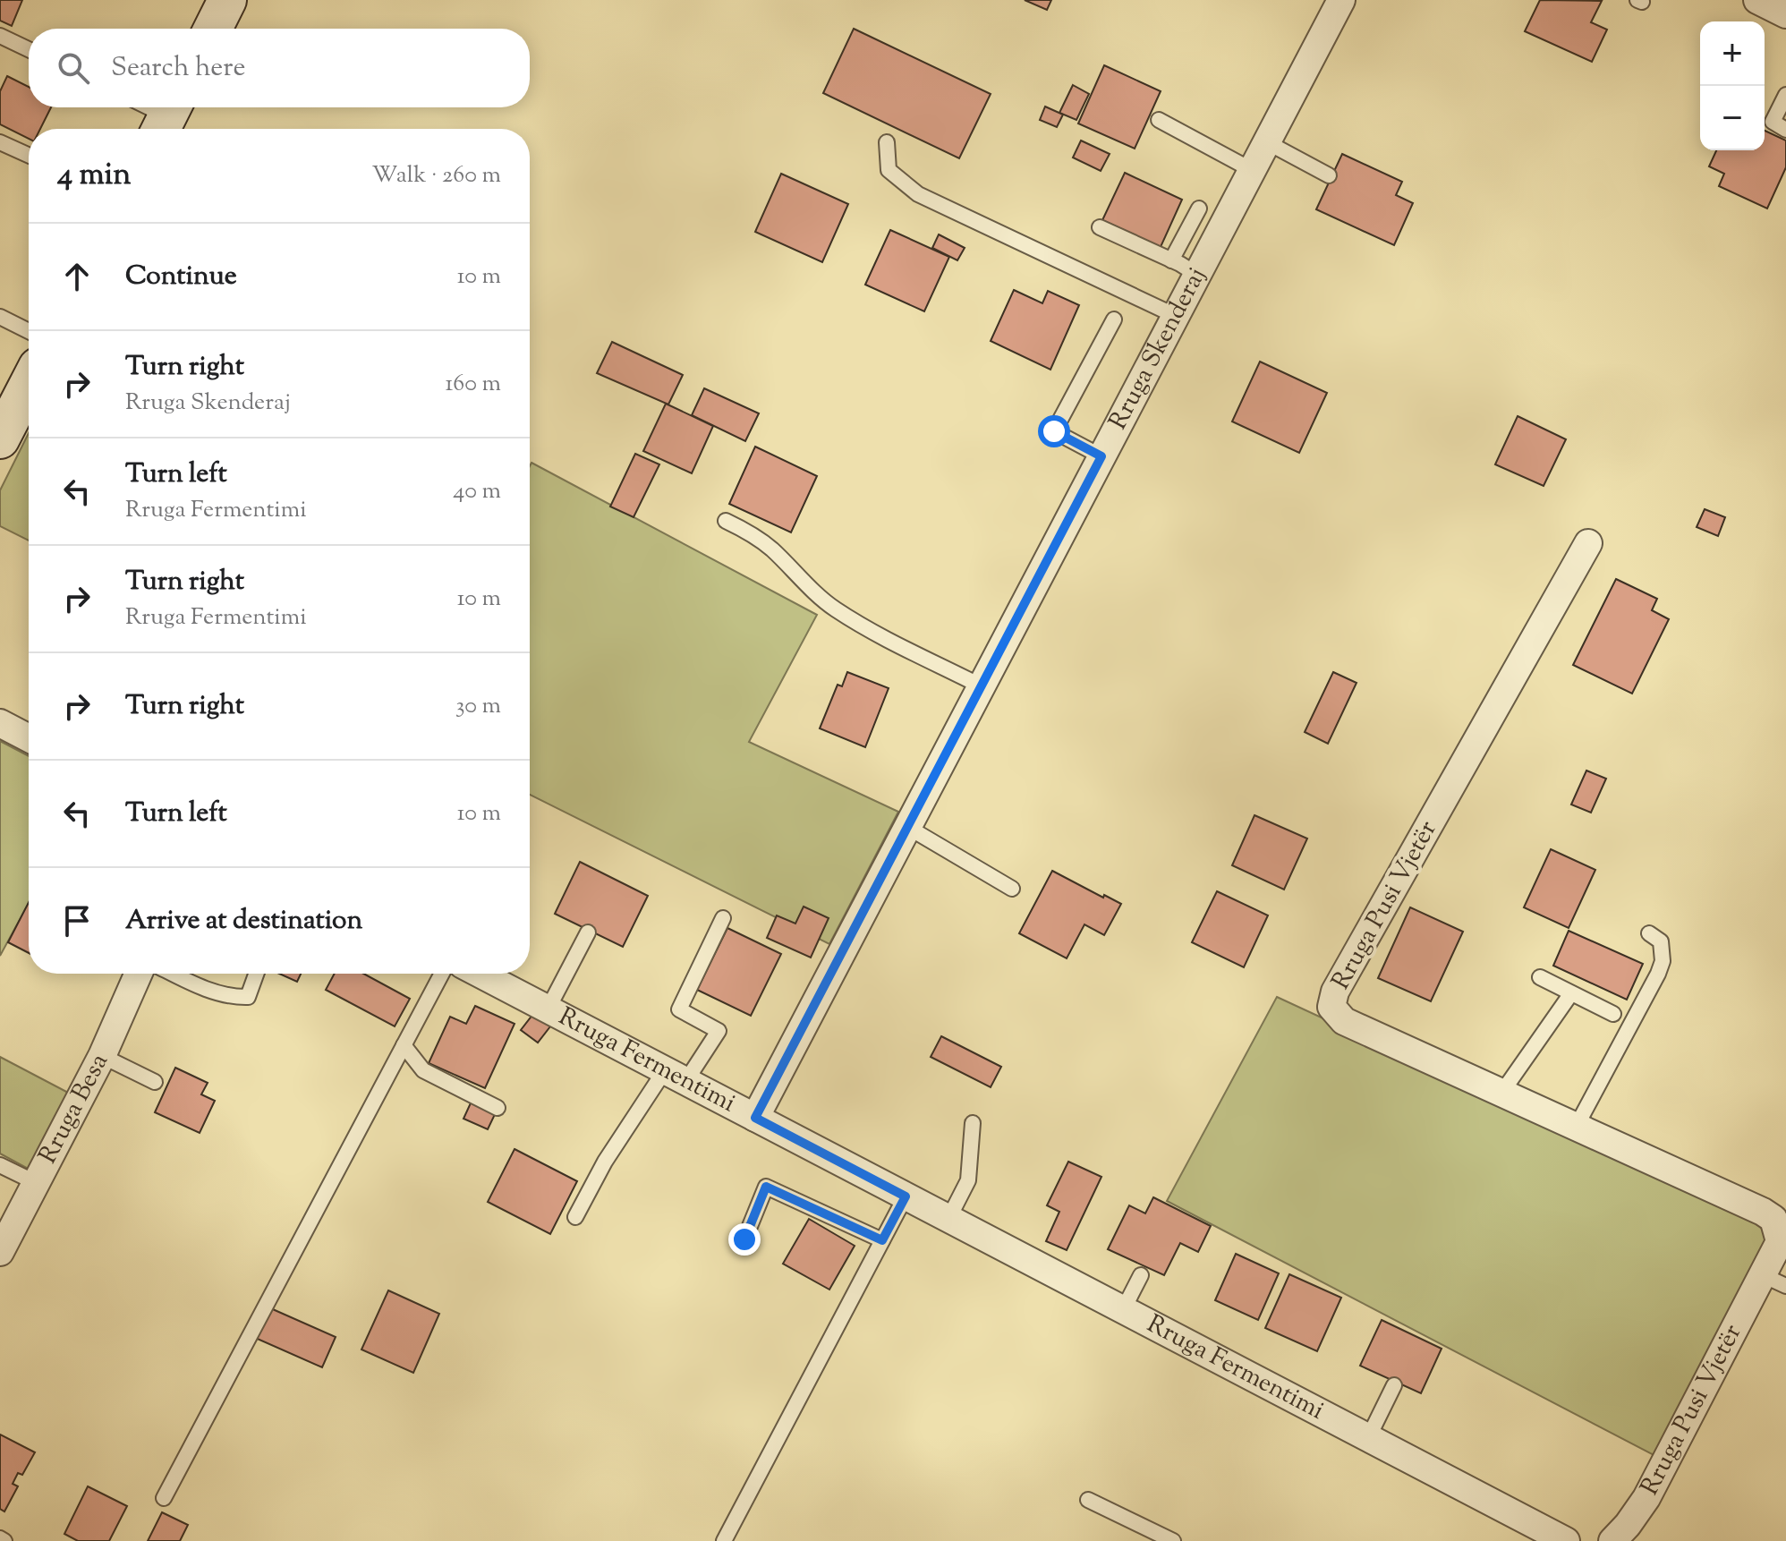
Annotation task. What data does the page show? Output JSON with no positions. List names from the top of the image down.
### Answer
{
  "streets": {
    "street": [
      "Rruga Skenderaj",
      "Rruga Pusi Vjetër",
      "Rruga Fermentimi",
      "Rruga Besa"
    ]
  },
  "crossings": [
    ["Rruga Skenderaj", "Rruga Fermentimi"]
  ],
  "page": {
    "map_buttons": ["+", "−"],
    "search": "Search here",
    "heading": ["4 min", "Walk · 260 m"],
    "list": [
      ["Continue", "10 m"],
      ["Turn right", "Rruga Skenderaj", "160 m"],
      ["Turn left", "Rruga Fermentimi", "40 m"],
      ["Turn right", "Rruga Fermentimi", "10 m"],
      ["Turn right", "30 m"],
      ["Turn left", "10 m"],
      "Arrive at destination"
    ]
  }
}
